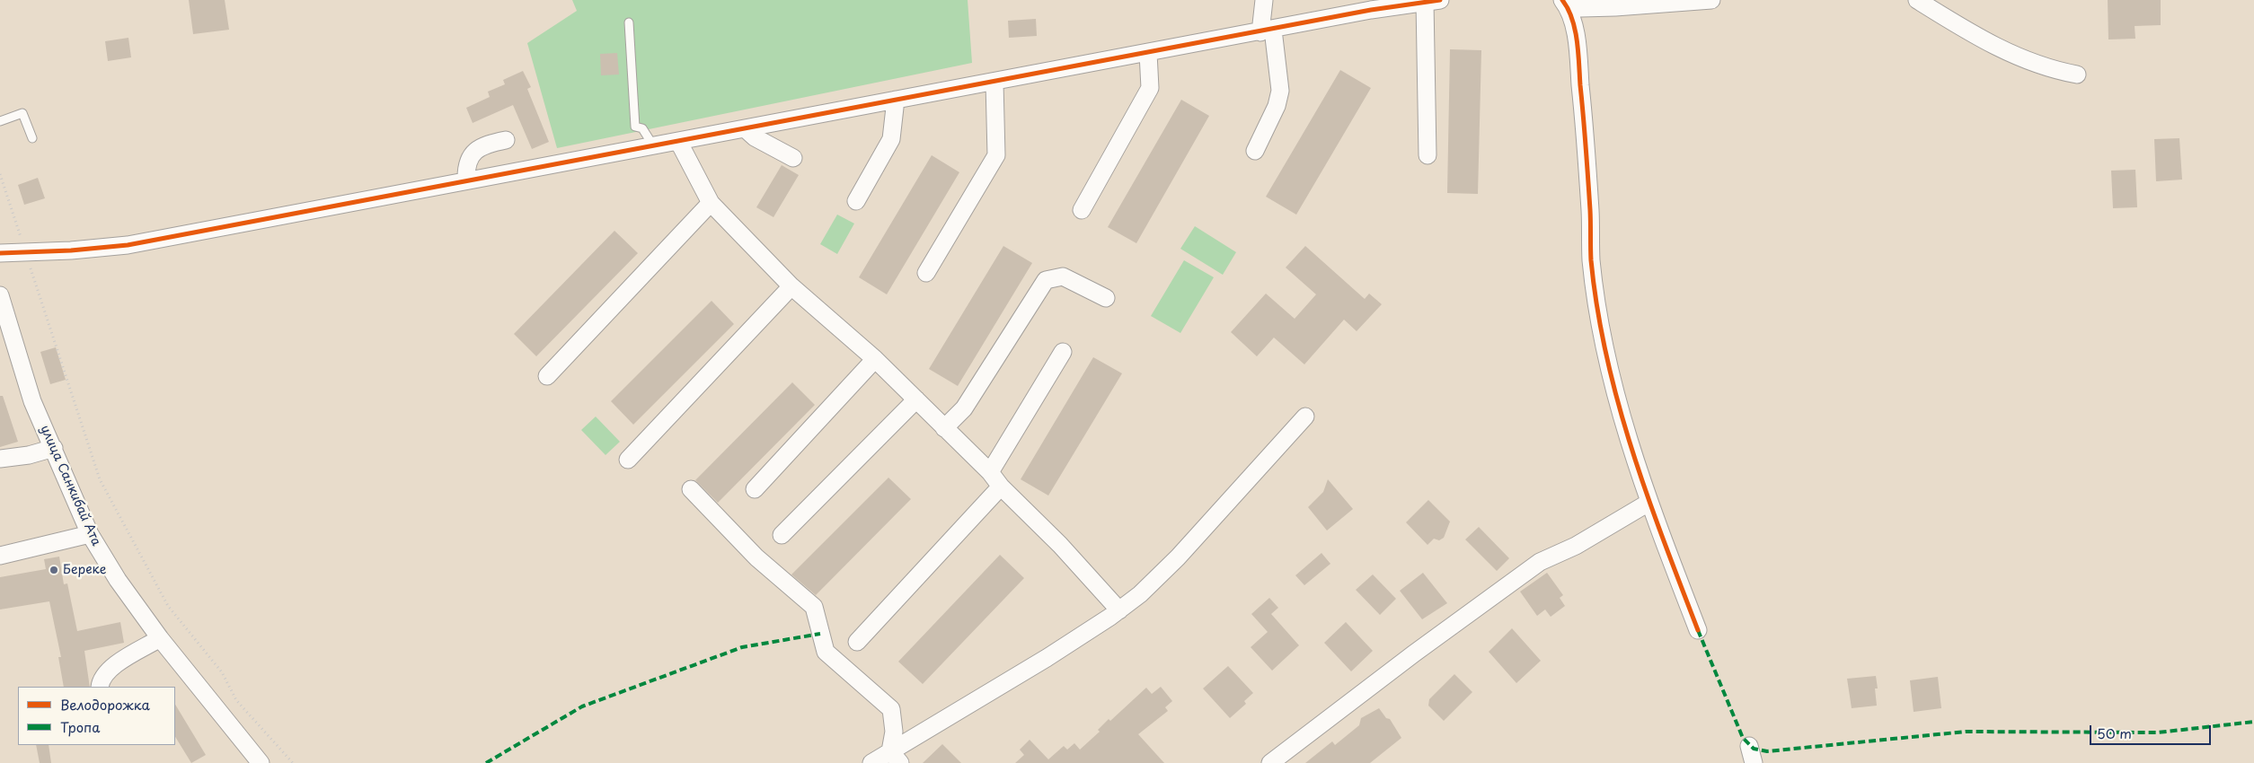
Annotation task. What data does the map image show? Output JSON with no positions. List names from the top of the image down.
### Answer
{
  "streets": {
    "street": ["улица Санкибай Ата"]
  },
  "places": ["Береке"],
  "legend": ["Велодорожка", "Тропа"],
  "scale_bar": "50 m"
}
